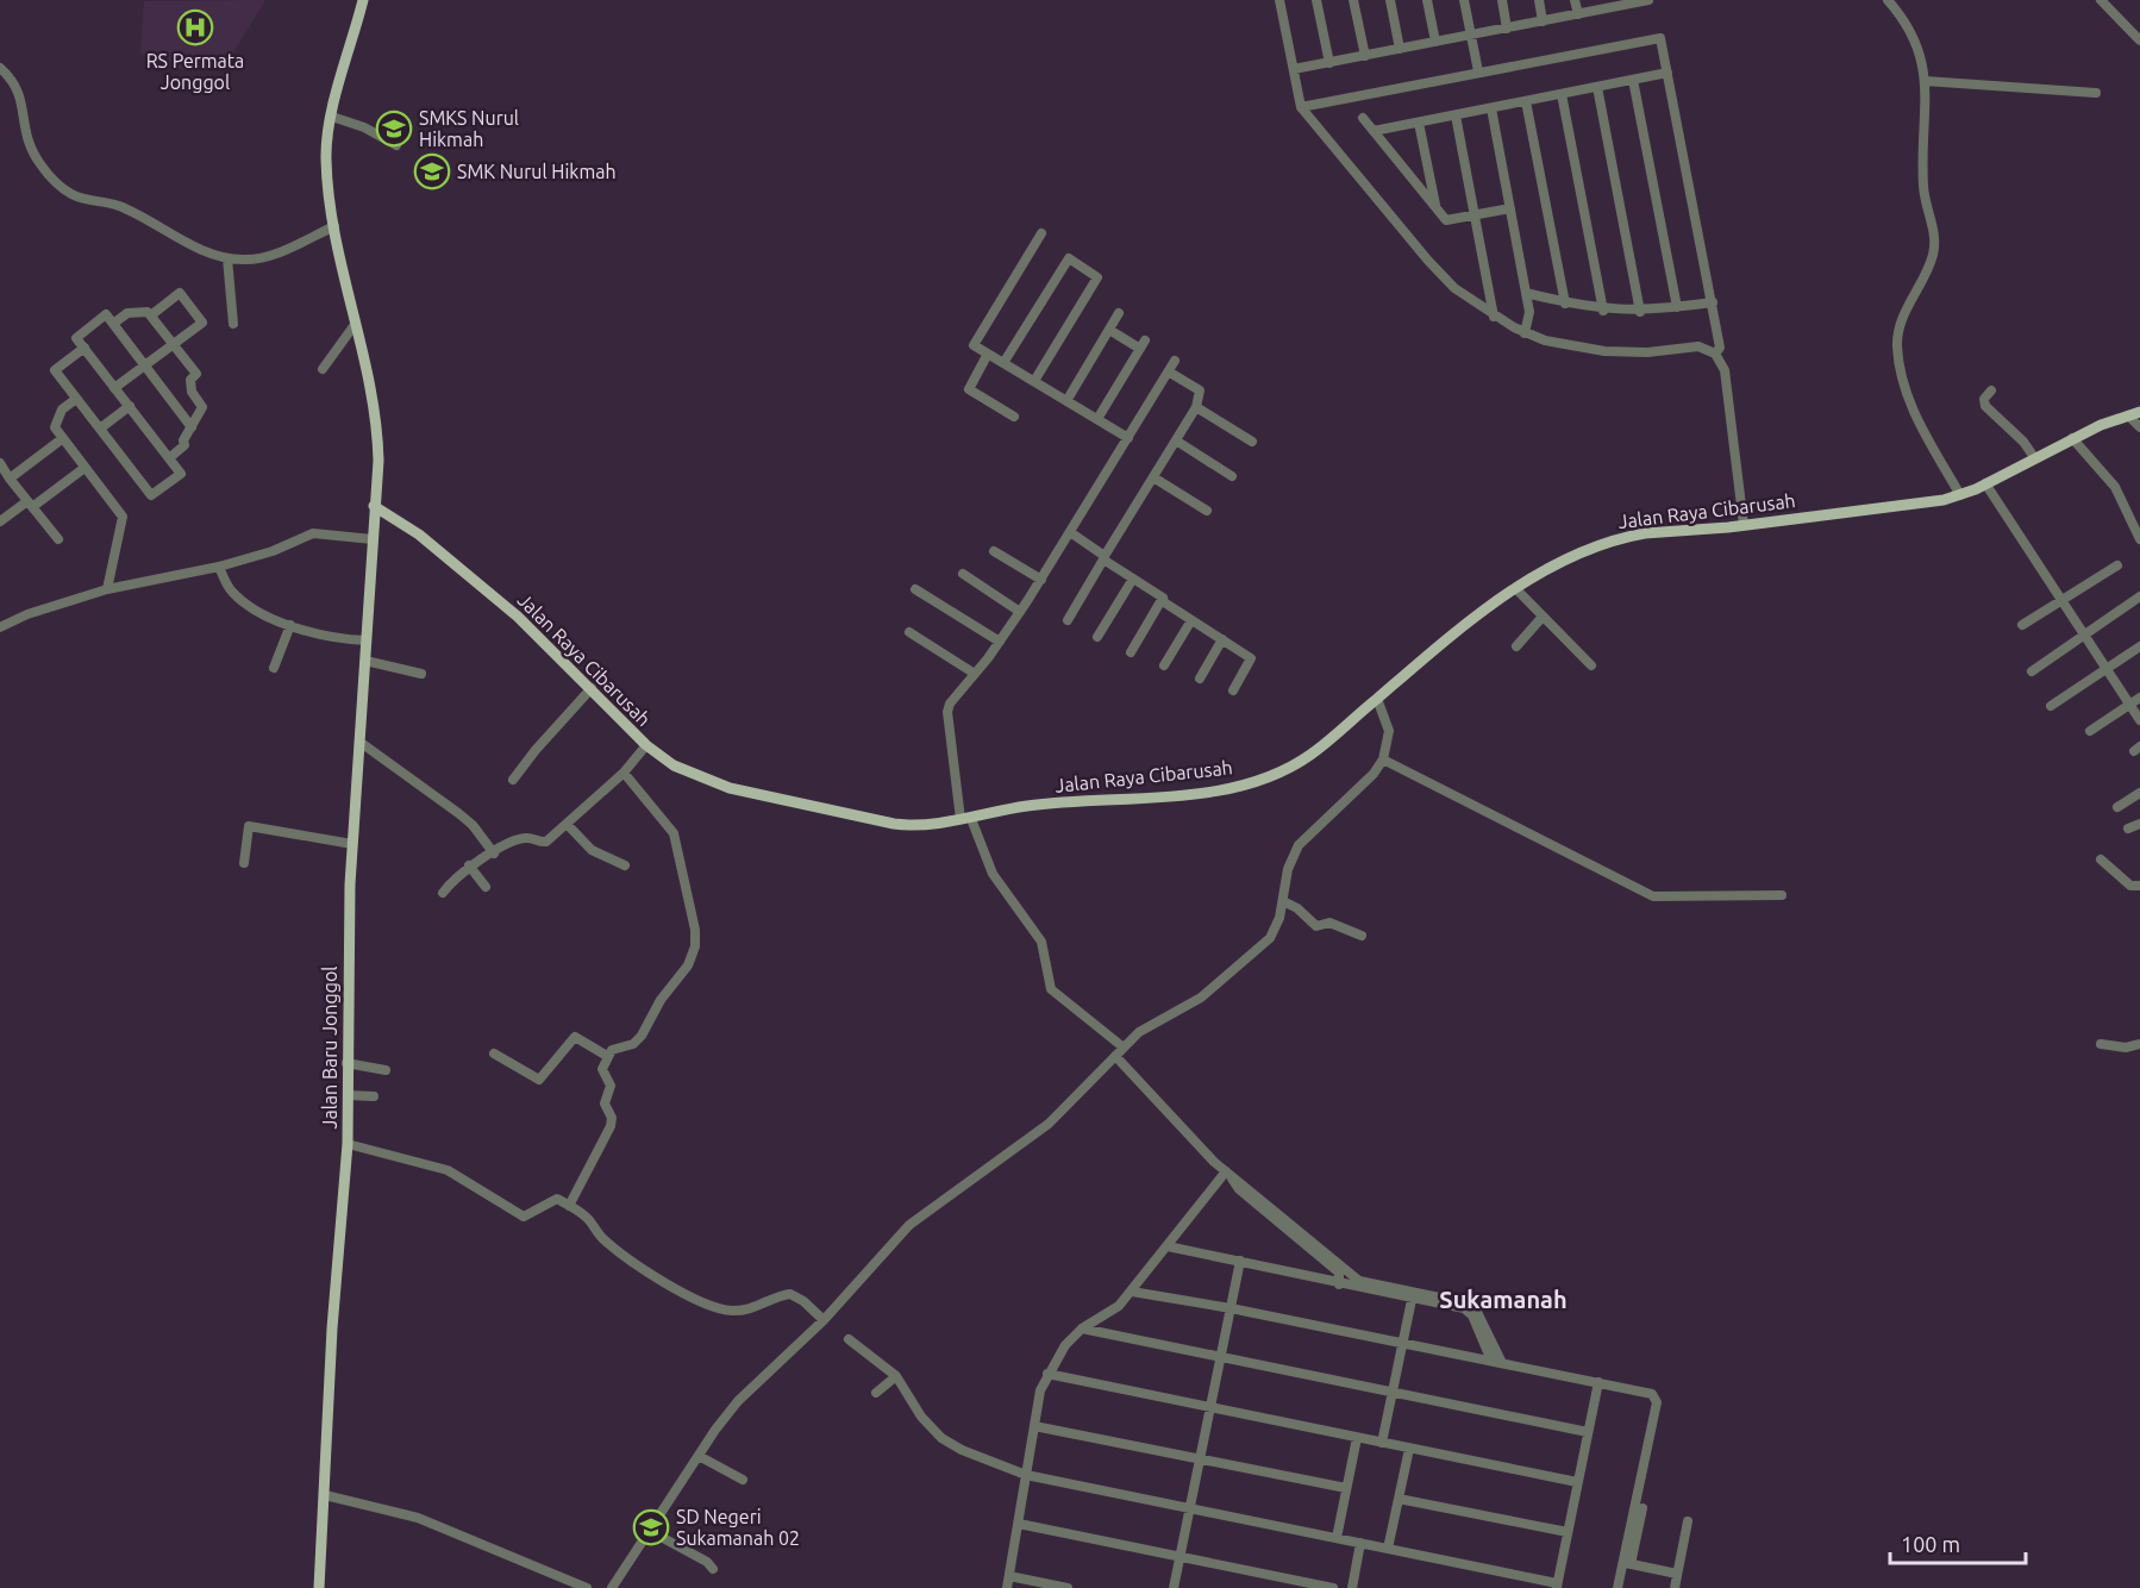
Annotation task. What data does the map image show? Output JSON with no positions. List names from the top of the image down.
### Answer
{
  "streets": {
    "main road": ["Jalan Raya Cibarusah", "Jalan Baru Jonggol"]
  },
  "crossings": [
    ["Jalan Raya Cibarusah", "Jalan Baru Jonggol"]
  ],
  "districts": ["Sukamanah"],
  "places": {
    "hospital": ["RS Permata Jonggol"],
    "school or university": ["SMKS Nurul Hikmah", "SMK Nurul Hikmah", "SD Negeri Sukamanah 02"]
  },
  "scale_bar": "100 m"
}
